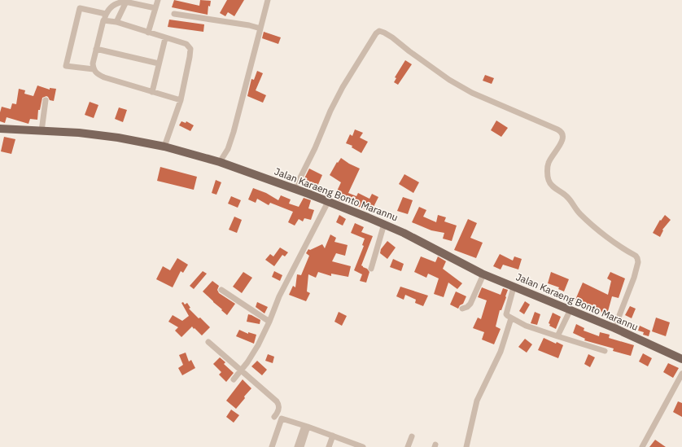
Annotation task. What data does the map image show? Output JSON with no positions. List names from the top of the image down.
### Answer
{
  "streets": {
    "main road": ["Jalan Karaeng Bonto Marannu"]
  }
}
